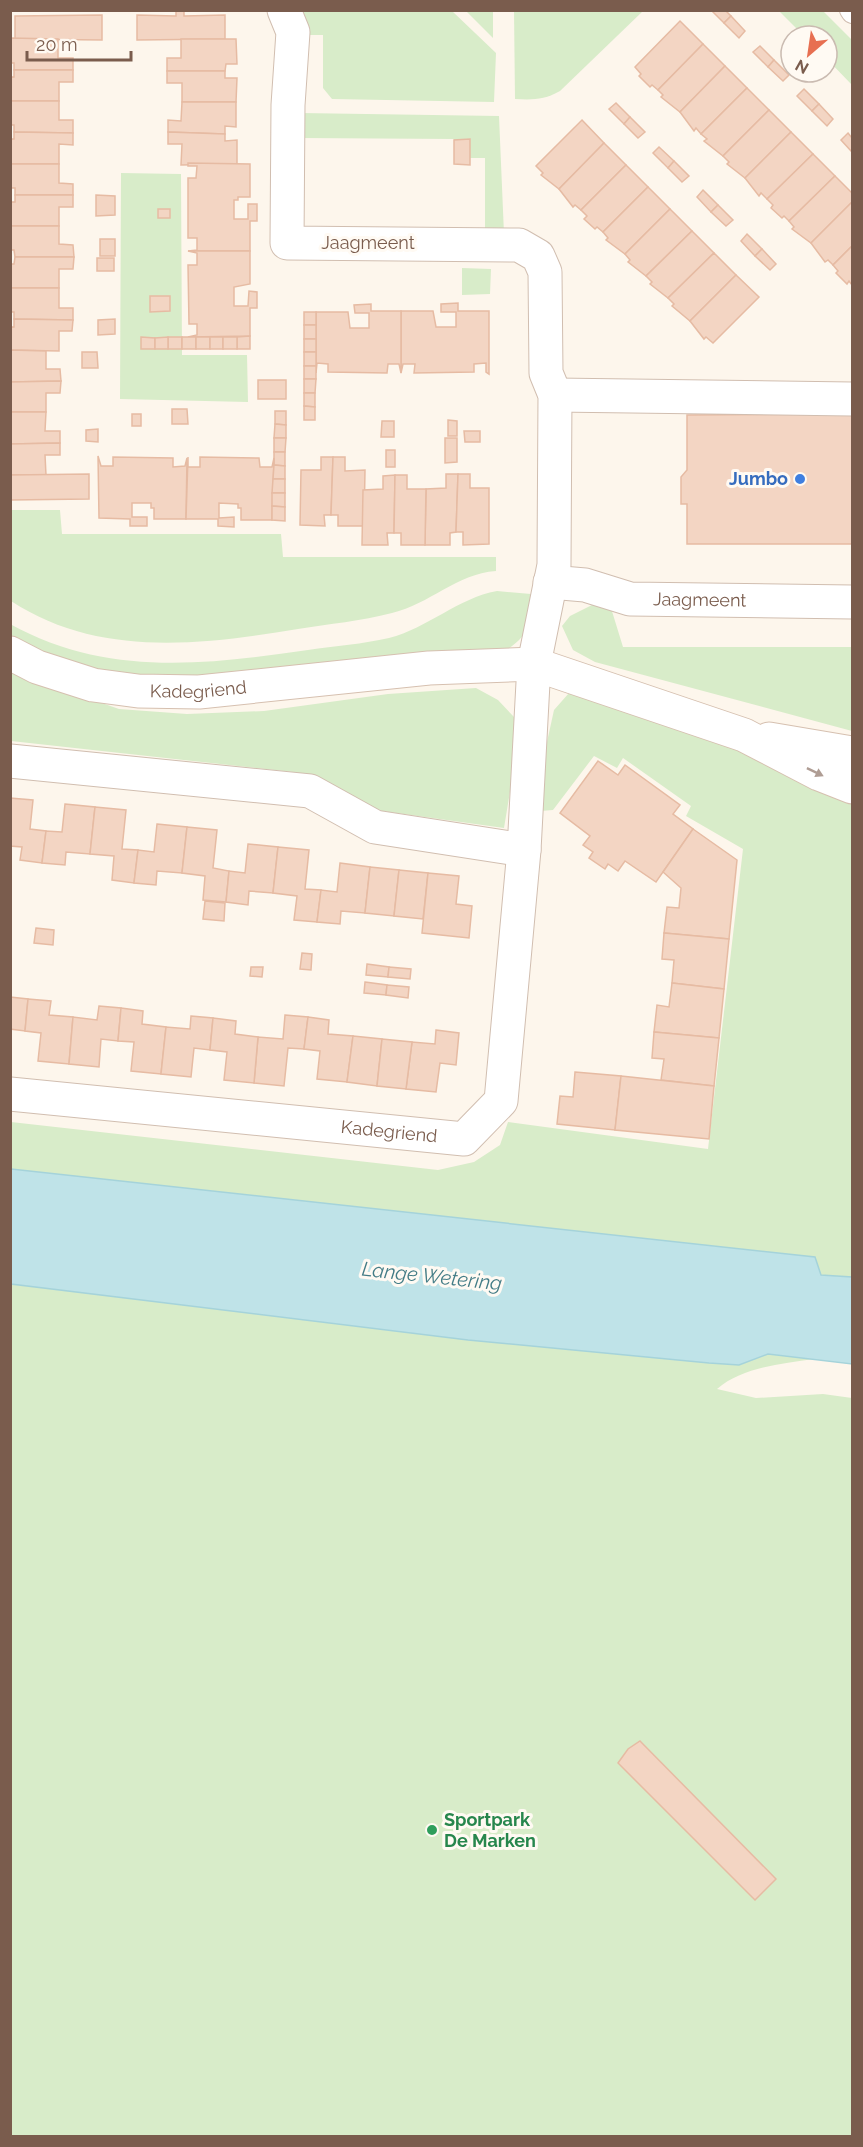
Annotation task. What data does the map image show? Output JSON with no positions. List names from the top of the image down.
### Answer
{
  "streets": {
    "street": ["Jaagmeent", "Kadegriend"]
  },
  "crossings": [
    ["Jaagmeent", "Kadegriend"]
  ],
  "water": ["Lange Wetering"],
  "places": ["Jumbo", "Sportpark De Marken"],
  "scale_bar": "20 m",
  "north": "bottom left"
}
